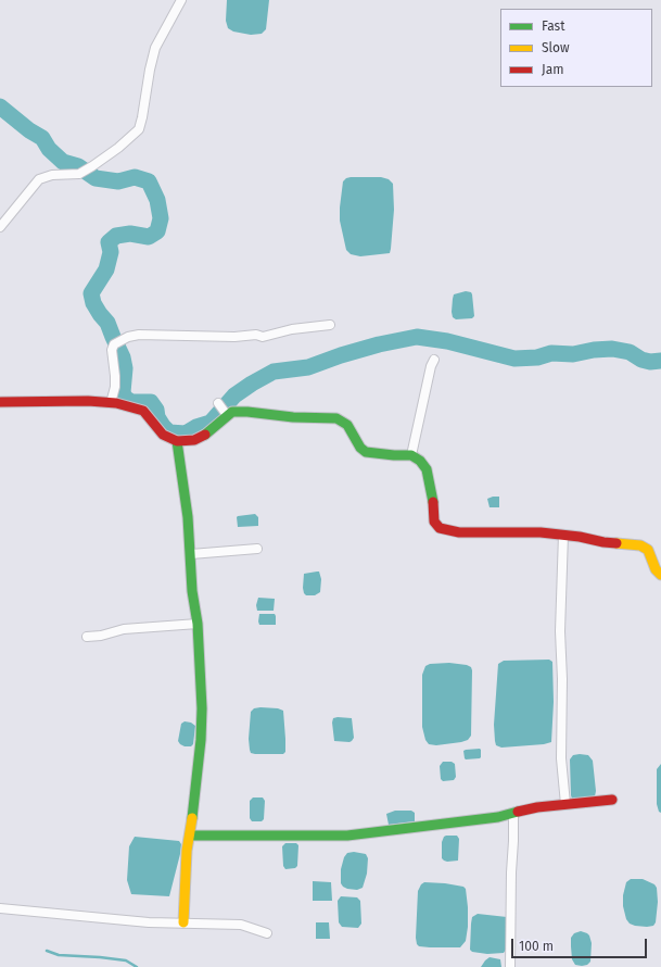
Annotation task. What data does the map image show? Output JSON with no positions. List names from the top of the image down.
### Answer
{
  "legend": ["Fast", "Slow", "Jam"],
  "scale_bar": "100 m"
}
